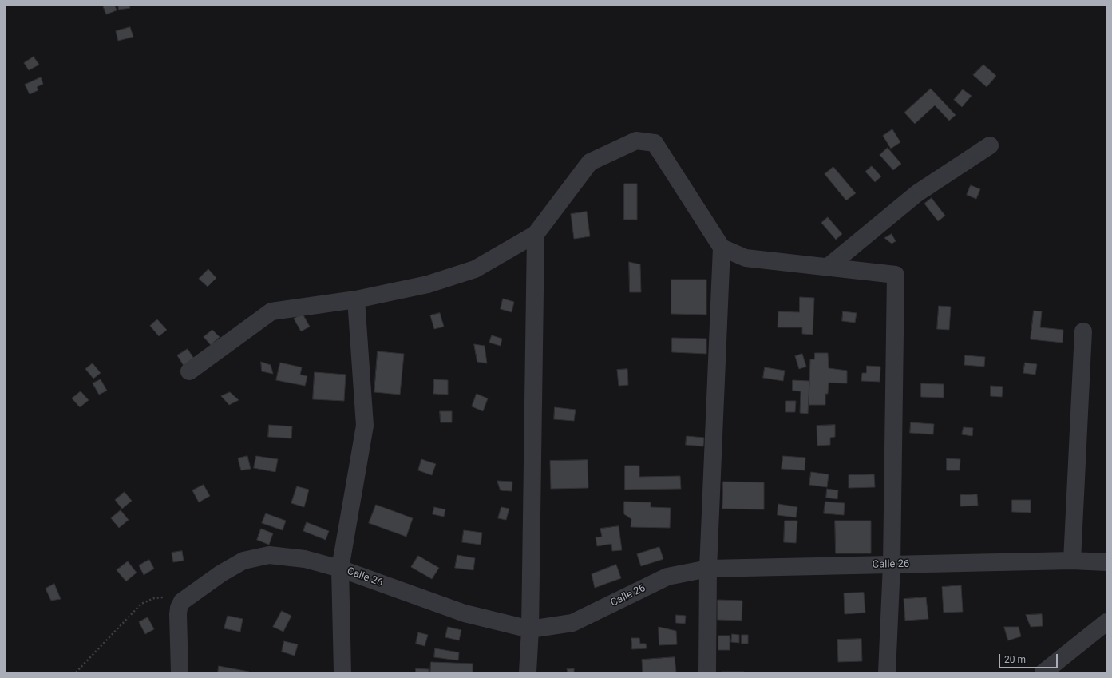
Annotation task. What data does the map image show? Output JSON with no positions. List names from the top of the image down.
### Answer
{
  "streets": {
    "street": ["Calle 26"]
  },
  "scale_bar": "20 m"
}
